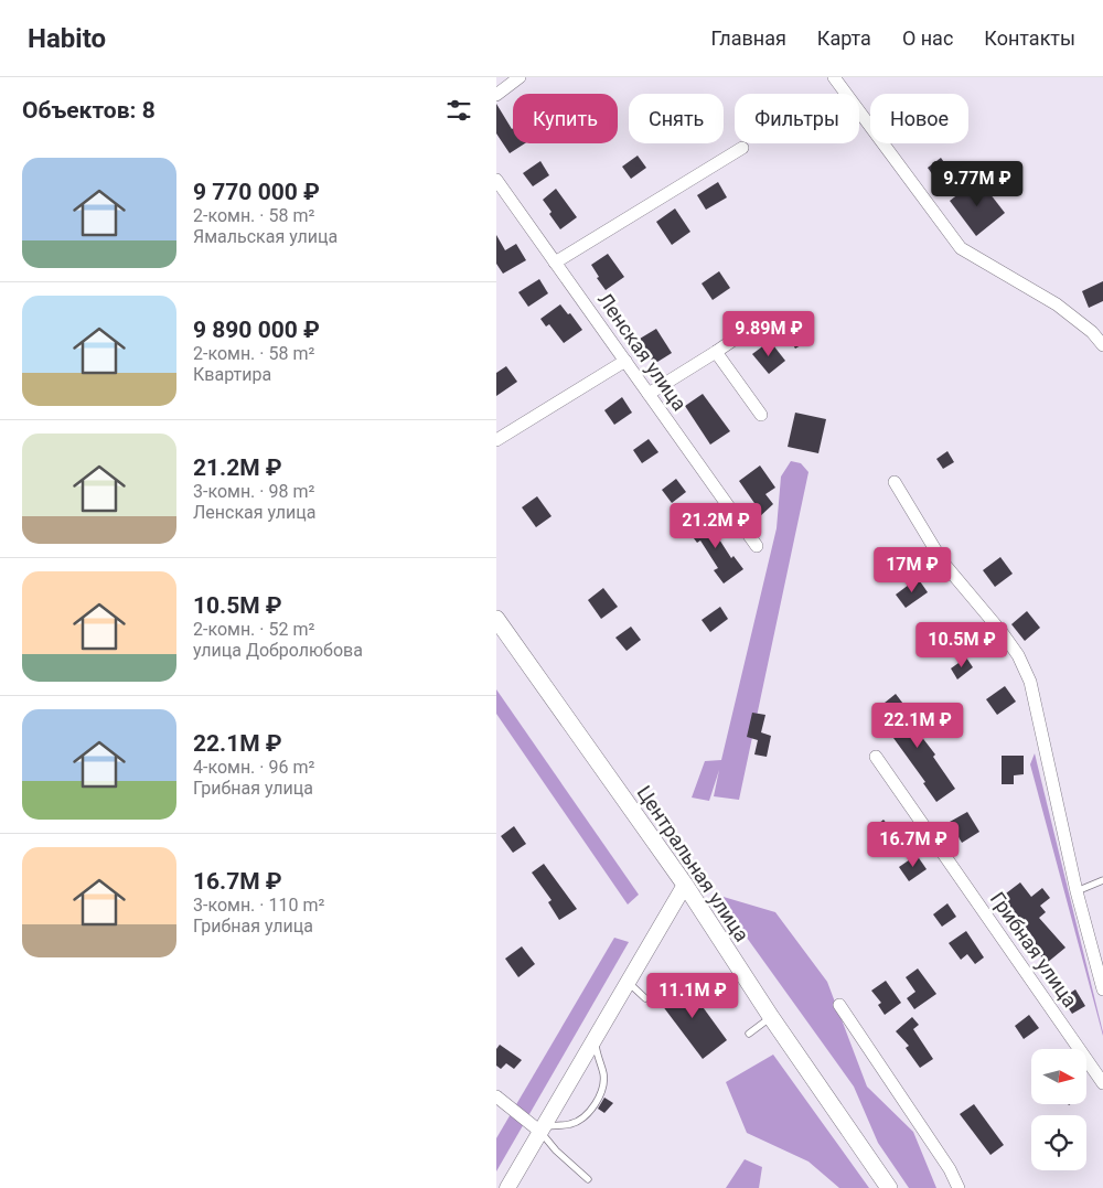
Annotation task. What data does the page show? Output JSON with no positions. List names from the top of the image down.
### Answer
{
  "streets": {
    "main road": ["Центральная улица"],
    "street": ["Ленская улица", "Грибная улица"]
  },
  "north": "right",
  "page": {
    "header": "Habito",
    "nav": [
      "Главная",
      "Карта",
      "О нас",
      "Контакты"
    ],
    "heading": "Объектов: 8",
    "chip": [
      "Купить",
      "Снять",
      "Фильтры",
      "Новое"
    ],
    "list": [
      {
        "name": "9 770 000 ₽",
        "note": "2-комн. · 58 m² · Ямальская улица"
      },
      {
        "name": "9 890 000 ₽",
        "note": "2-комн. · 58 m² · Квартира"
      },
      {
        "name": "21.2M ₽",
        "note": "3-комн. · 98 m² · Ленская улица"
      },
      {
        "name": "10.5M ₽",
        "note": "2-комн. · 52 m² · улица Добролюбова"
      },
      {
        "name": "22.1M ₽",
        "note": "4-комн. · 96 m² · Грибная улица"
      },
      {
        "name": "16.7M ₽",
        "note": "3-комн. · 110 m² · Грибная улица"
      }
    ],
    "price": [
      "9.77M ₽",
      "9.89M ₽",
      "21.2M ₽",
      "17M ₽",
      "10.5M ₽",
      "22.1M ₽",
      "16.7M ₽",
      "11.1M ₽"
    ]
  }
}
